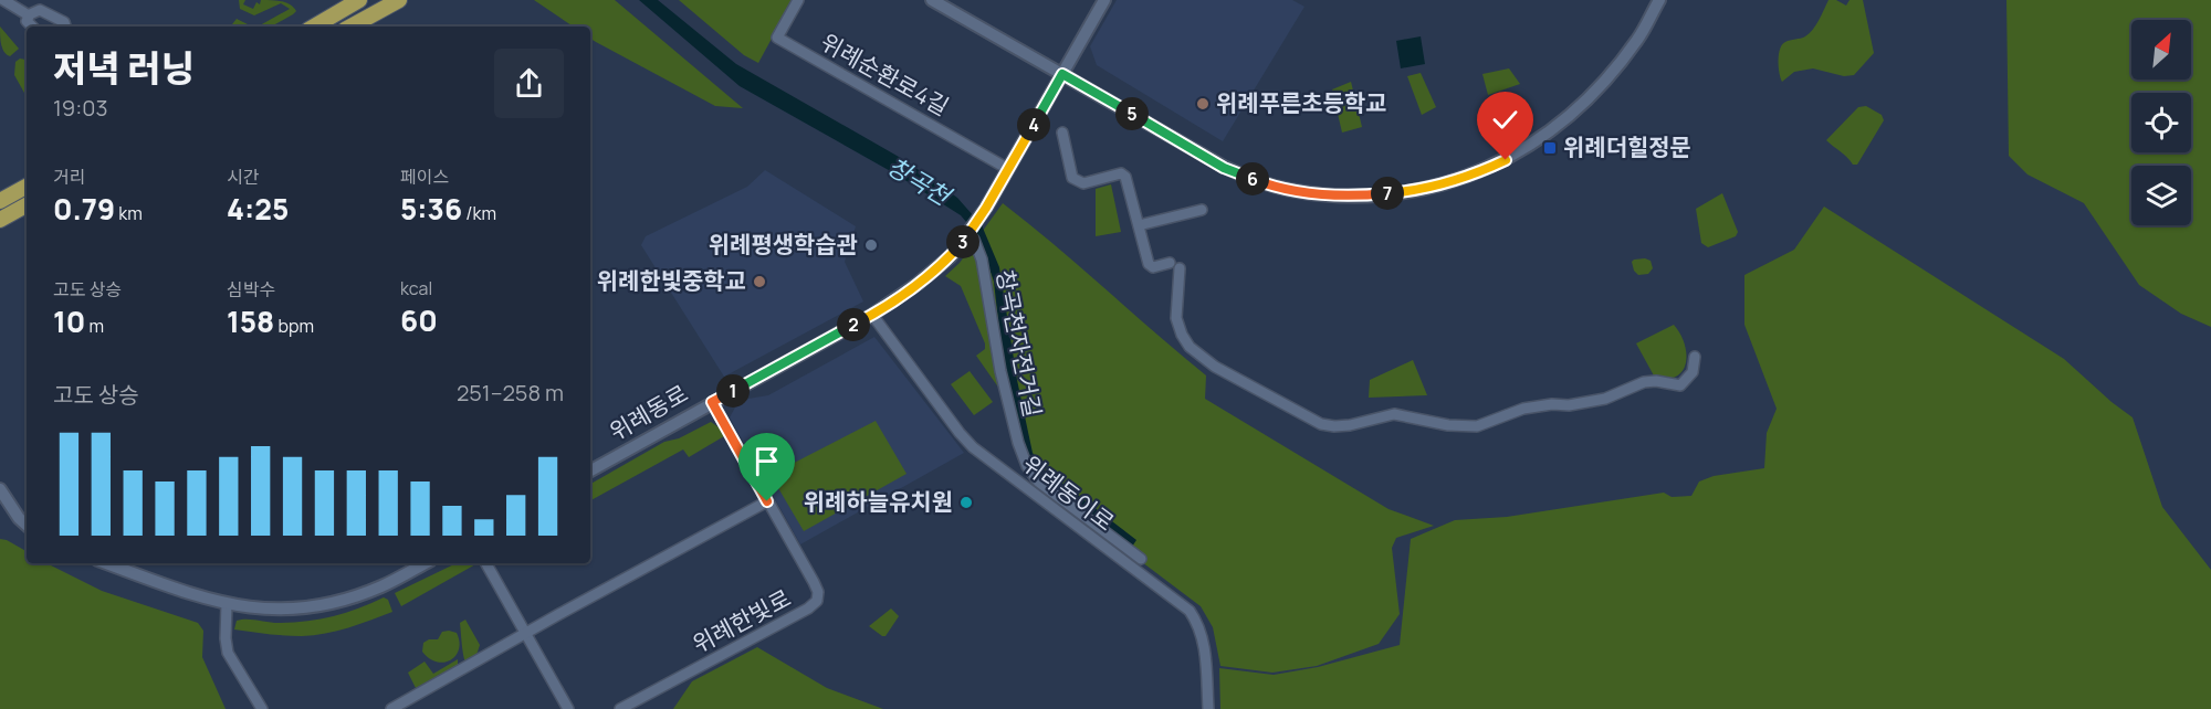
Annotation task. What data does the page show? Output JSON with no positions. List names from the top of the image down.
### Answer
{
  "streets": {
    "street": [
      "위례순환로4길",
      "창곡천자전거길",
      "위례동로",
      "위례동이로",
      "위례한빛로"
    ]
  },
  "crossings": [
    ["위례순환로4길", "위례동로"],
    ["위례동로", "위례동이로"],
    ["위례동로", "위례한빛로"]
  ],
  "water": ["창곡천"],
  "places": {
    "other": [
      "위례푸른초등학교",
      "위례평생학습관",
      "위례한빛중학교",
      "위례하늘유치원"
    ],
    "transit": ["위례더힐정문"]
  },
  "north": "top right",
  "page": {
    "heading": ["저녁 러닝", "19:03"],
    "pins": [
      "5",
      "4",
      "6",
      "7",
      "3",
      "2",
      "1"
    ],
    "stats": [
      ["거리", "0.79 km"],
      ["시간", "4:25"],
      ["페이스", "5:36 /km"],
      ["고도 상승", "10 m"],
      ["심박수", "158 bpm"],
      ["kcal", "60"]
    ],
    "chart": ["고도 상승", "251–258 m"]
  }
}
